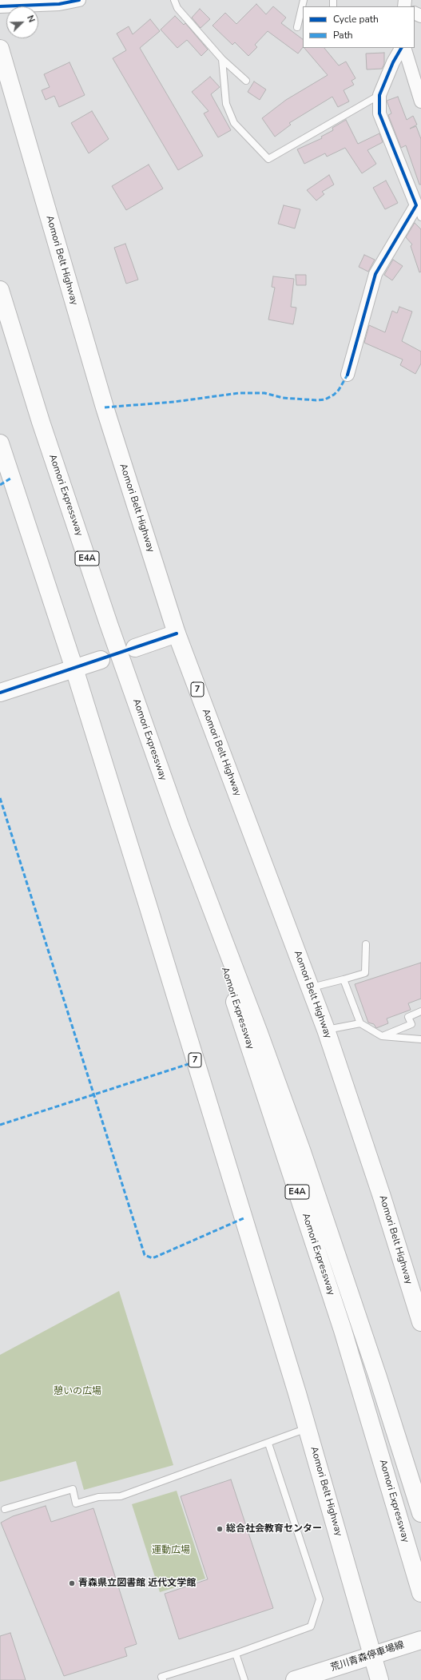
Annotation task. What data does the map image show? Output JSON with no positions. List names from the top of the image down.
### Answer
{
  "streets": {
    "main road": [
      "Aomori Belt Highway",
      "Aomori Expressway",
      "E4A",
      "7",
      "荒川青森停車場線"
    ]
  },
  "crossings": [
    ["Aomori Belt Highway", "荒川青森停車場線"]
  ],
  "parks": ["憩いの広場", "運動広場"],
  "places": ["総合社会教育センター", "青森県立図書館 近代文学館"],
  "legend": ["Cycle path", "Path"],
  "north": "top right"
}
